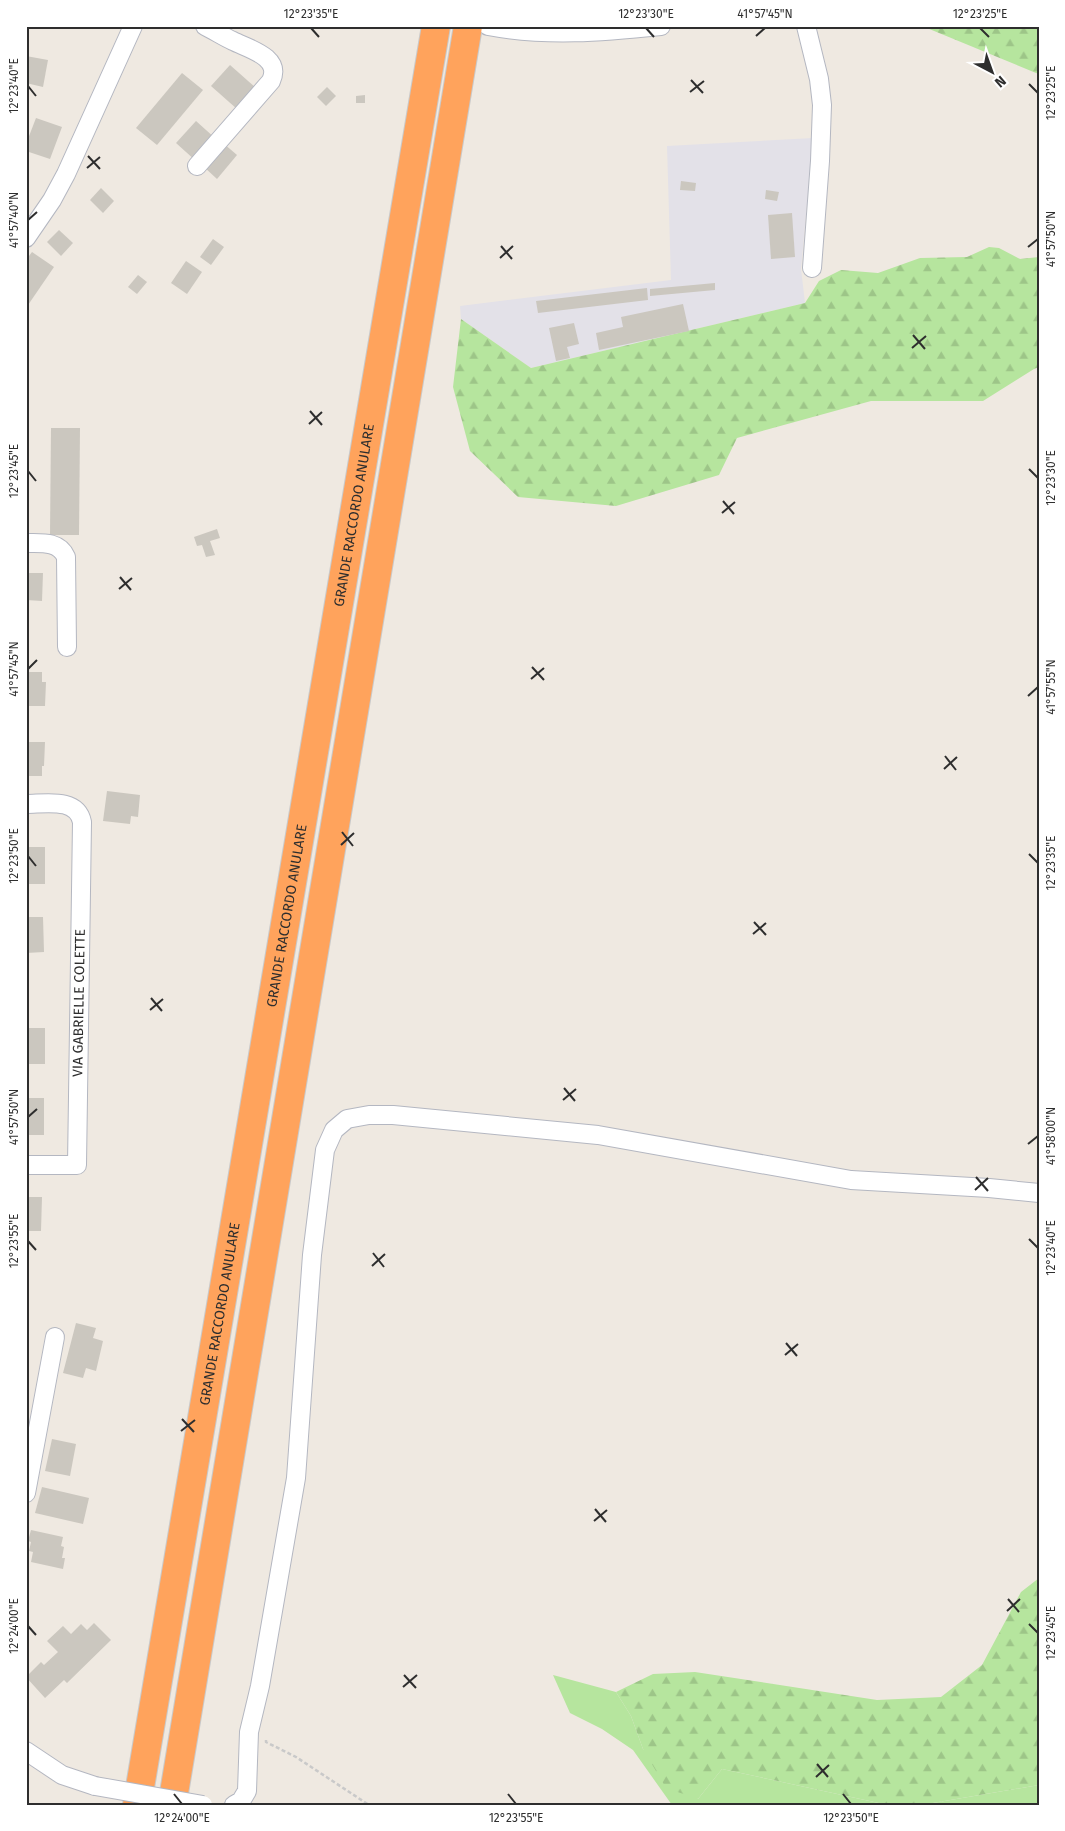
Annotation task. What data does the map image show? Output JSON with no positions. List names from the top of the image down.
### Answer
{
  "streets": {
    "highway": ["GRANDE RACCORDO ANULARE"],
    "street": ["VIA GABRIELLE COLETTE"]
  },
  "north": "bottom right",
  "coordinates": [
    "12°23'35\"E",
    "12°23'30\"E",
    "41°57'45\"N",
    "12°23'25\"E",
    "12°23'40\"E",
    "41°57'40\"N",
    "41°57'50\"N",
    "12°23'45\"E",
    "41°57'55\"N",
    "12°23'50\"E",
    "41°58'00\"N",
    "12°23'55\"E",
    "12°24'00\"E"
  ]
}
